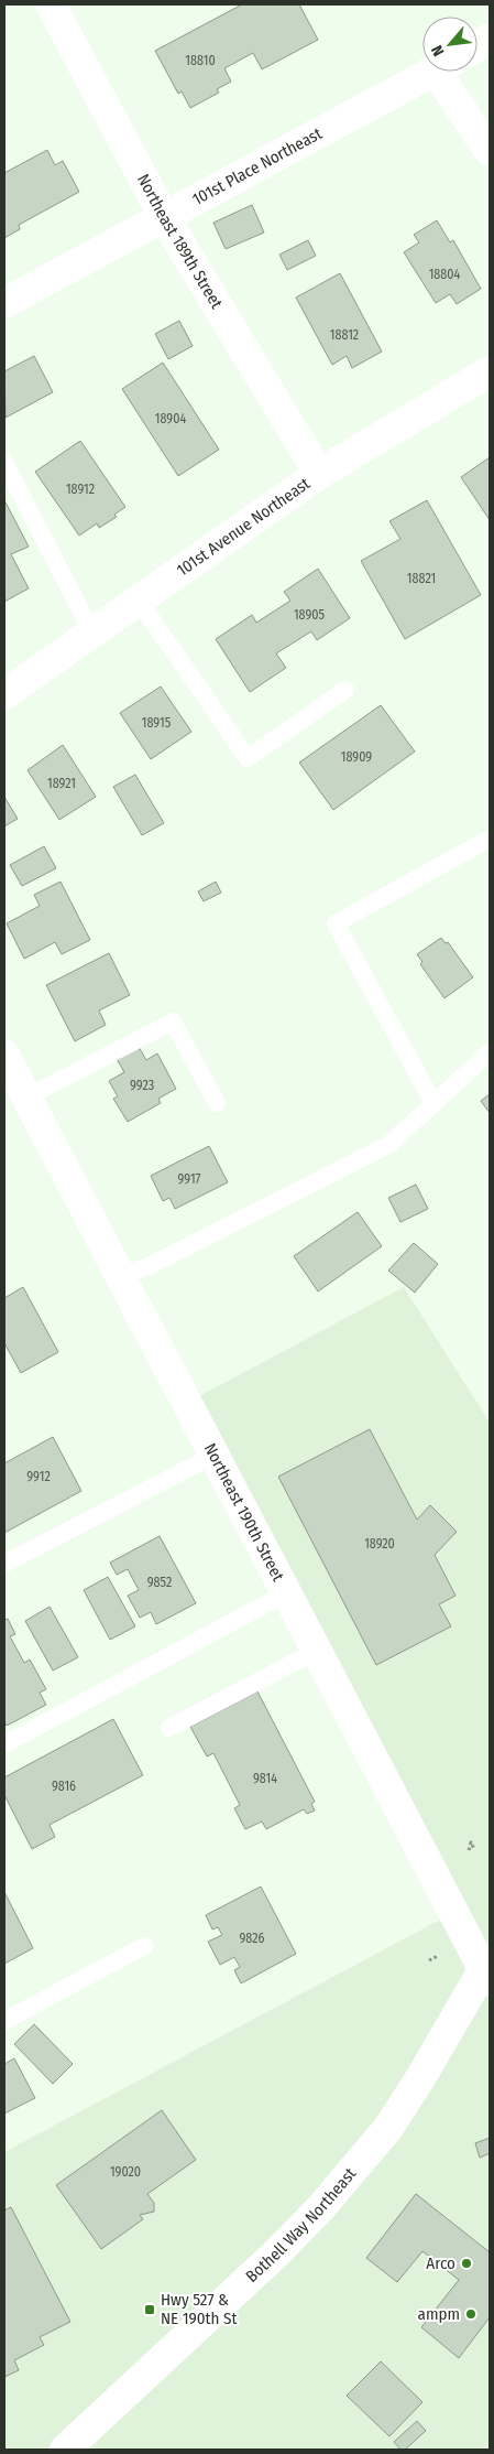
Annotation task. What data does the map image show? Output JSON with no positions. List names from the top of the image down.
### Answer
{
  "streets": {
    "street": [
      "101st Place Northeast",
      "Northeast 189th Street",
      "101st Avenue Northeast",
      "Northeast 190th Street",
      "Bothell Way Northeast"
    ]
  },
  "crossings": [
    ["101st Place Northeast", "Northeast 189th Street"],
    ["Northeast 189th Street", "101st Avenue Northeast"],
    ["Northeast 190th Street", "Bothell Way Northeast"]
  ],
  "places": {
    "other": ["Arco", "ampm"],
    "transit": ["Hwy 527 & NE 190th St"]
  },
  "house_numbers": [
    "18810",
    "18804",
    "18812",
    "18904",
    "18912",
    "18821",
    "18905",
    "18915",
    "18909",
    "18921",
    "9923",
    "9917",
    "9912",
    "18920",
    "9852",
    "9814",
    "9816",
    "9826",
    "19020"
  ],
  "north": "bottom left"
}
